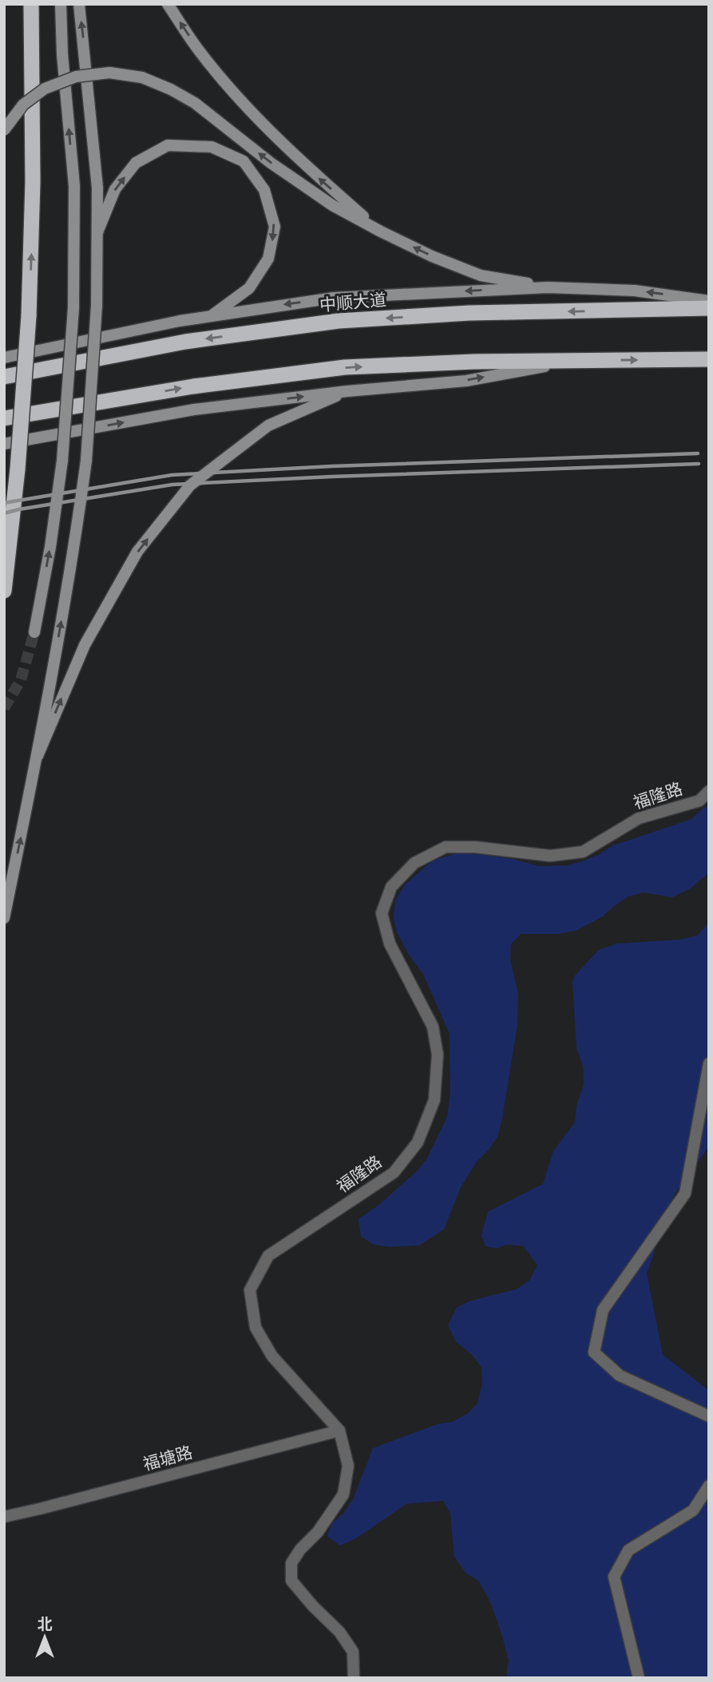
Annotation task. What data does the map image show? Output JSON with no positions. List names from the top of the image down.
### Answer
{
  "streets": {
    "highway": ["中顺大道"],
    "street": ["福隆路", "福塘路"]
  },
  "crossings": [
    ["福隆路", "福塘路"]
  ],
  "north": "top"
}
